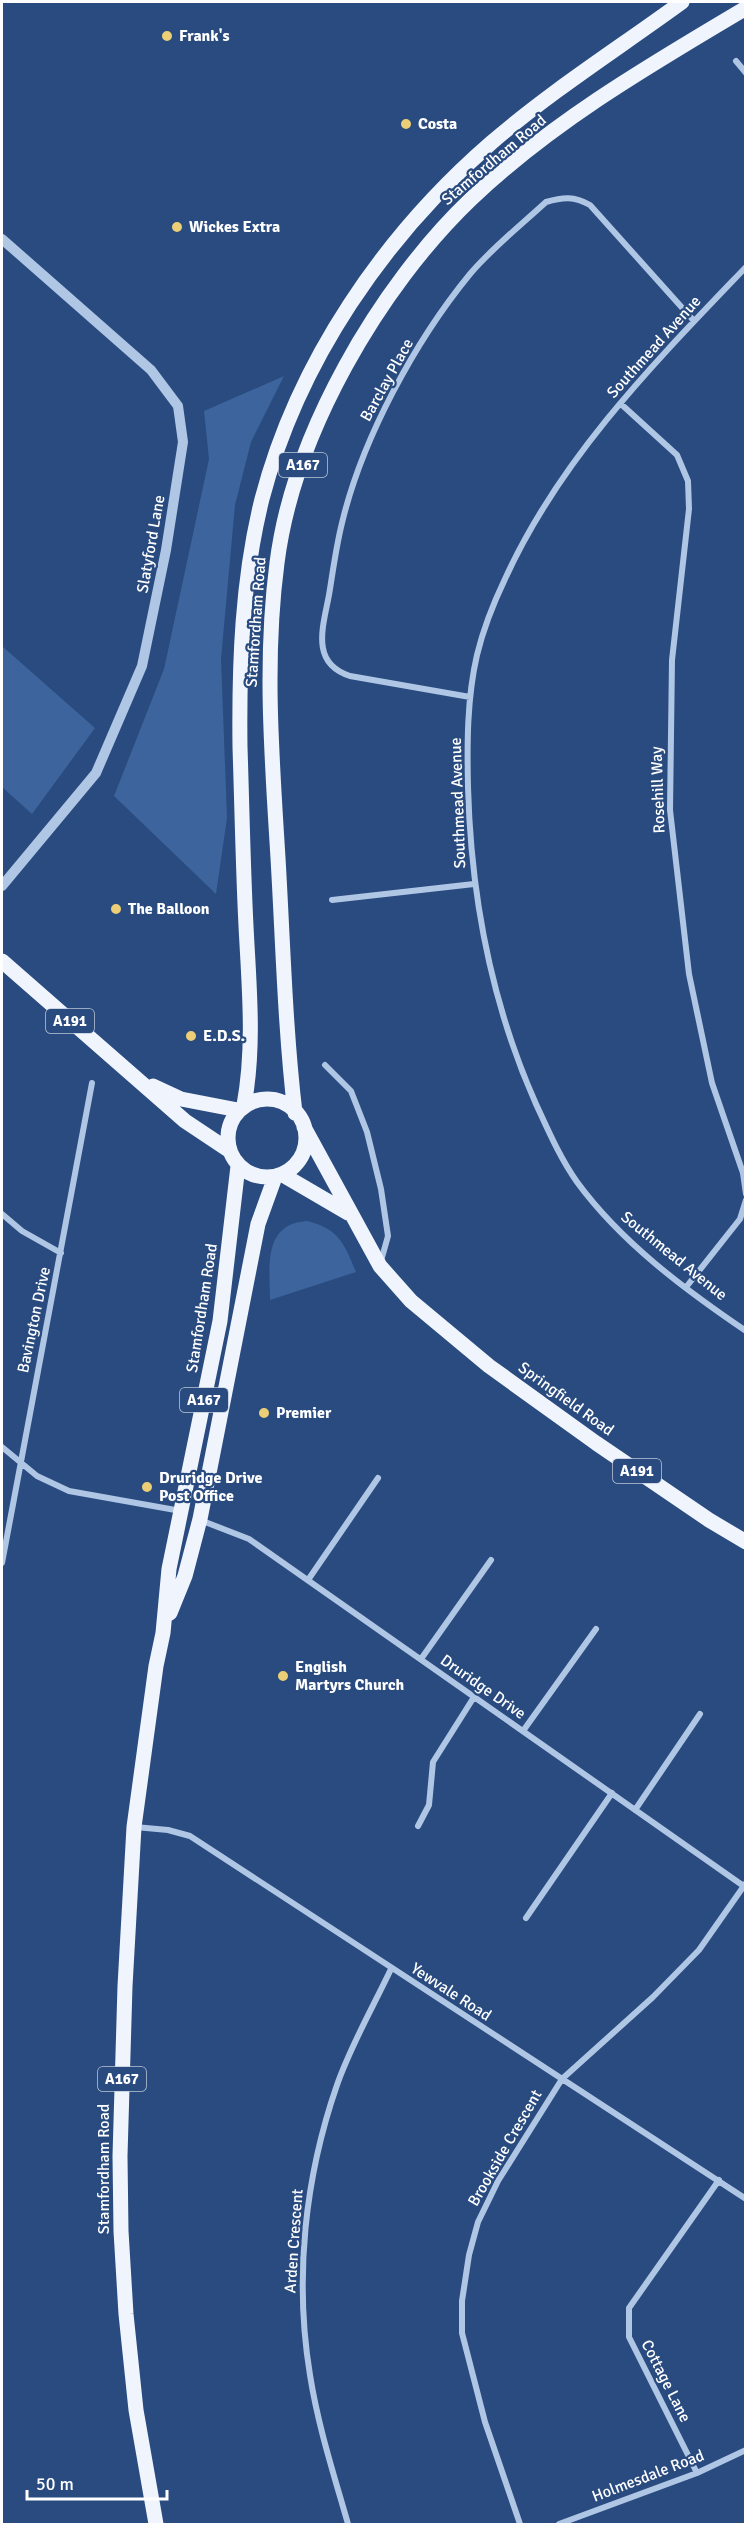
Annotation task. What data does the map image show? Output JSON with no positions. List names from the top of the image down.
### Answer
{
  "streets": {
    "main road": [
      "Stamfordham Road",
      "A167",
      "A191",
      "Springfield Road"
    ],
    "street": [
      "Southmead Avenue",
      "Barclay Place",
      "Slatyford Lane",
      "Rosehill Way",
      "Bavington Drive",
      "Druridge Drive",
      "Yewvale Road",
      "Brookside Crescent",
      "Arden Crescent",
      "Cottage Lane",
      "Holmesdale Road"
    ]
  },
  "crossings": [
    ["Stamfordham Road", "A191"],
    ["Stamfordham Road", "Springfield Road"],
    ["Stamfordham Road", "Druridge Drive"],
    ["Stamfordham Road", "Yewvale Road"],
    ["Southmead Avenue", "Barclay Place"],
    ["Southmead Avenue", "Rosehill Way"],
    ["A191", "Springfield Road"],
    ["Druridge Drive", "Brookside Crescent"],
    ["Yewvale Road", "Brookside Crescent"],
    ["Yewvale Road", "Arden Crescent"],
    ["Yewvale Road", "Cottage Lane"],
    ["Cottage Lane", "Holmesdale Road"]
  ],
  "places": [
    "Frank's",
    "Costa",
    "Wickes Extra",
    "The Balloon",
    "E.D.S.",
    "Premier",
    "Druridge Drive Post Office",
    "English Martyrs Church"
  ],
  "scale_bar": "50 m"
}
